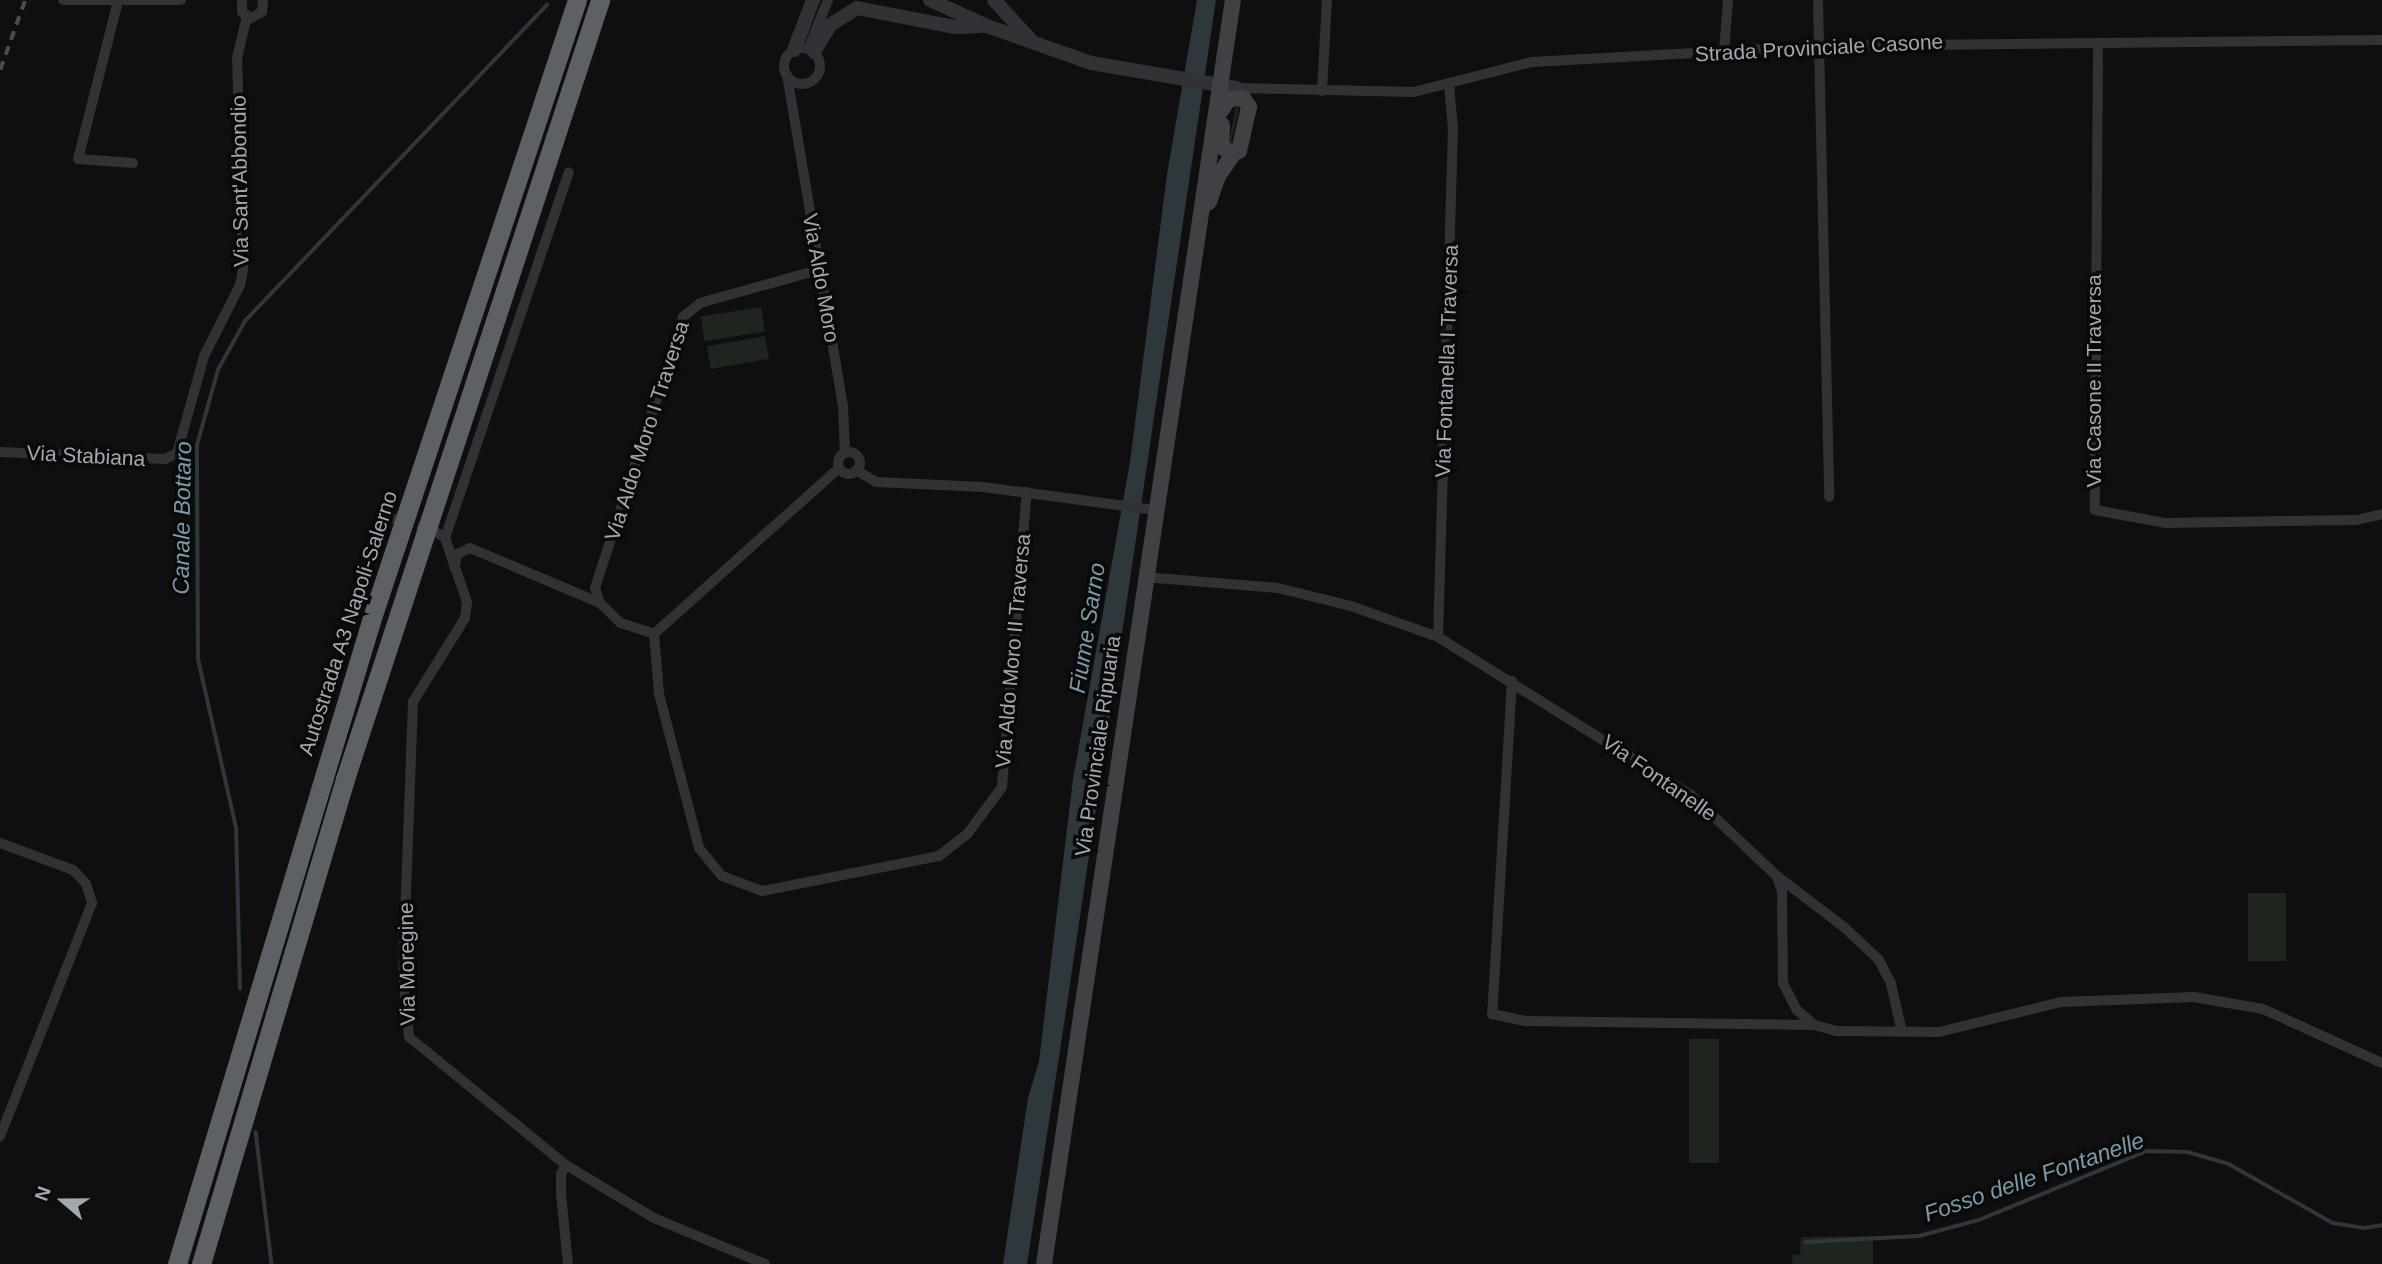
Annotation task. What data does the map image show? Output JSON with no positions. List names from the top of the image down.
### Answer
{
  "streets": {
    "highway": ["Autostrada A3 Napoli-Salerno"],
    "main road": ["Via Provinciale Ripuaria"],
    "street": [
      "Strada Provinciale Casone",
      "Via Sant'Abbondio",
      "Via Aldo Moro",
      "Via Fontanella I Traversa",
      "Via Casone II Traversa",
      "Via Aldo Moro I Traversa",
      "Via Stabiana",
      "Via Aldo Moro II Traversa",
      "Via Fontanelle",
      "Via Moregine"
    ]
  },
  "crossings": [
    ["Strada Provinciale Casone", "Via Fontanella I Traversa"],
    ["Strada Provinciale Casone", "Via Casone II Traversa"],
    ["Strada Provinciale Casone", "Via Provinciale Ripuaria"],
    ["Via Sant'Abbondio", "Via Stabiana"],
    ["Via Aldo Moro", "Via Aldo Moro I Traversa"],
    ["Via Fontanella I Traversa", "Via Fontanelle"],
    ["Via Provinciale Ripuaria", "Via Fontanelle"]
  ],
  "water": ["Canale Bottaro", "Fiume Sarno", "Fosso delle Fontanelle"],
  "north": "left"
}
